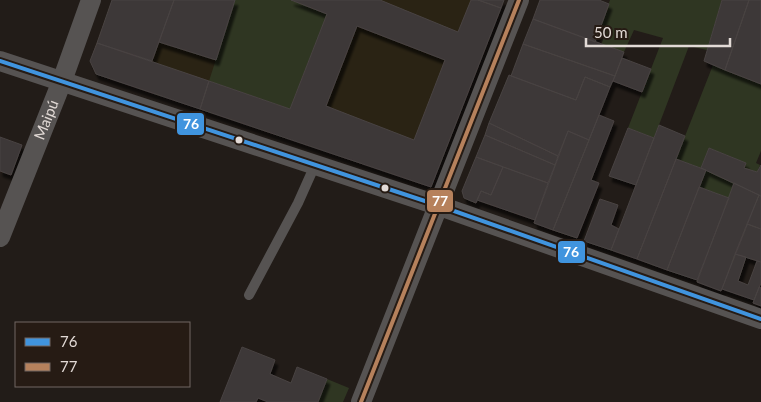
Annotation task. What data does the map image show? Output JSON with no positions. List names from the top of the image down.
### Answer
{
  "streets": {
    "street": ["Maipú"]
  },
  "lines": ["transit line 77", "transit line 76"],
  "legend": ["76", "77"],
  "scale_bar": "50 m"
}
